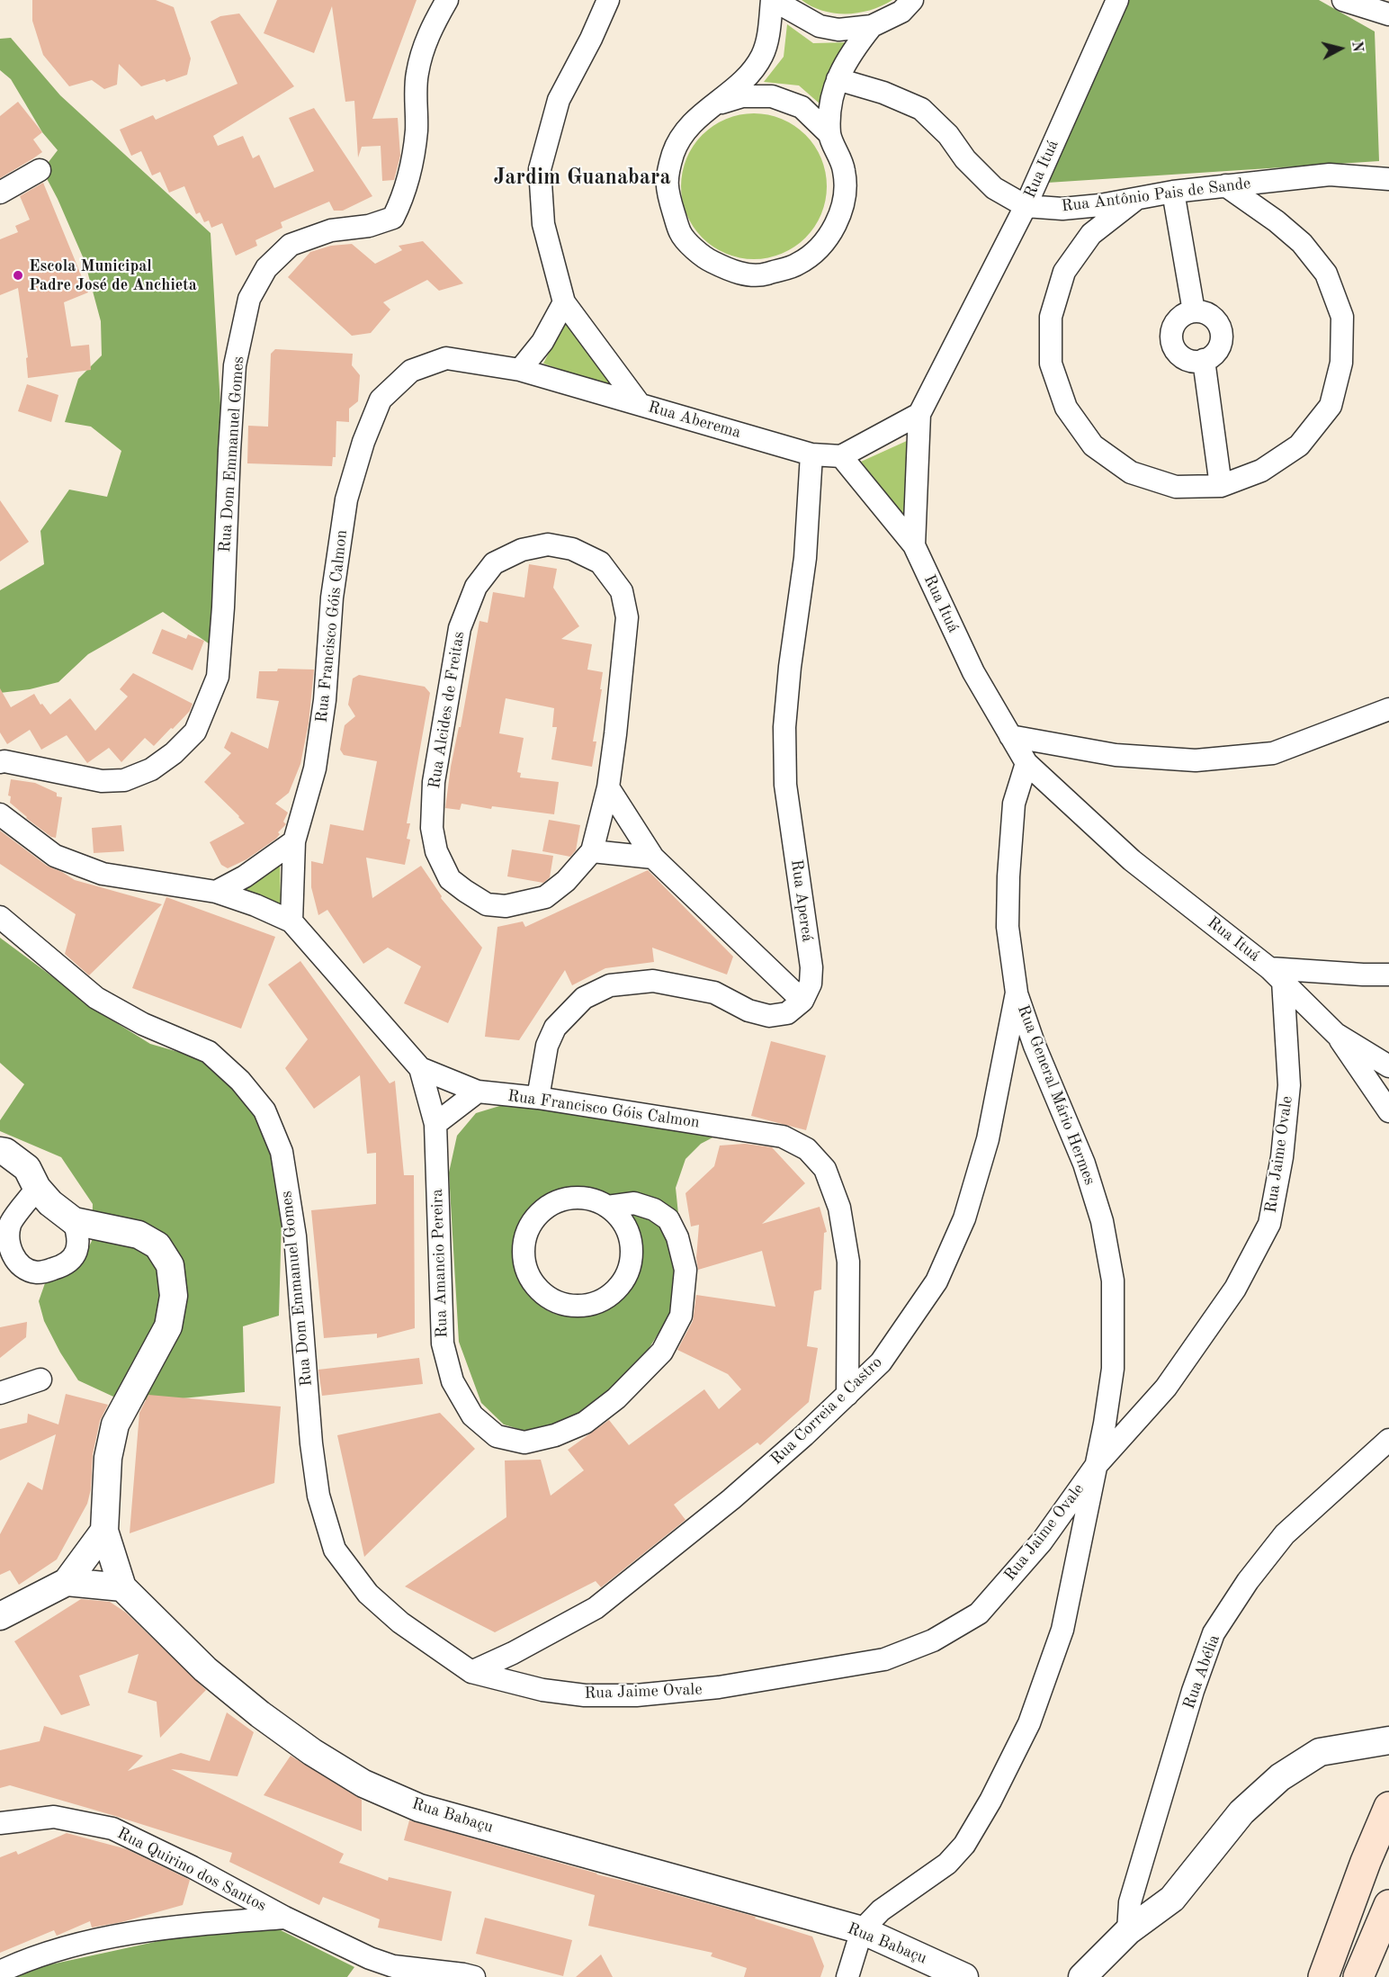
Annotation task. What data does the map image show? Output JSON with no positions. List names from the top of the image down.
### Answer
{
  "streets": {
    "street": [
      "Rua Ituá",
      "Rua Antônio Pais de Sande",
      "Rua Aberema",
      "Rua Dom Emmanuel Gomes",
      "Rua Francisco Góis Calmon",
      "Rua Alcides de Freitas",
      "Rua Apereá",
      "Rua General Mário Hermes",
      "Rua Jaime Ovale",
      "Rua Amancio Pereira",
      "Rua Correia e Castro",
      "Rua Abélia",
      "Rua Babaçu",
      "Rua Quirino dos Santos"
    ]
  },
  "crossings": [
    ["Rua Ituá", "Rua Antônio Pais de Sande"],
    ["Rua Ituá", "Rua Jaime Ovale"],
    ["Rua Ituá", "Rua Correia e Castro"],
    ["Rua Aberema", "Rua Francisco Góis Calmon"],
    ["Rua Aberema", "Rua Apereá"],
    ["Rua Dom Emmanuel Gomes", "Rua Jaime Ovale"],
    ["Rua Dom Emmanuel Gomes", "Rua Correia e Castro"],
    ["Rua Francisco Góis Calmon", "Rua Amancio Pereira"],
    ["Rua Francisco Góis Calmon", "Rua Correia e Castro"],
    ["Rua General Mário Hermes", "Rua Jaime Ovale"],
    ["Rua General Mário Hermes", "Rua Correia e Castro"],
    ["Rua General Mário Hermes", "Rua Babaçu"],
    ["Rua Jaime Ovale", "Rua Correia e Castro"]
  ],
  "districts": ["Jardim Guanabara"],
  "places": ["Escola Municipal Padre José de Anchieta"],
  "north": "right"
}
